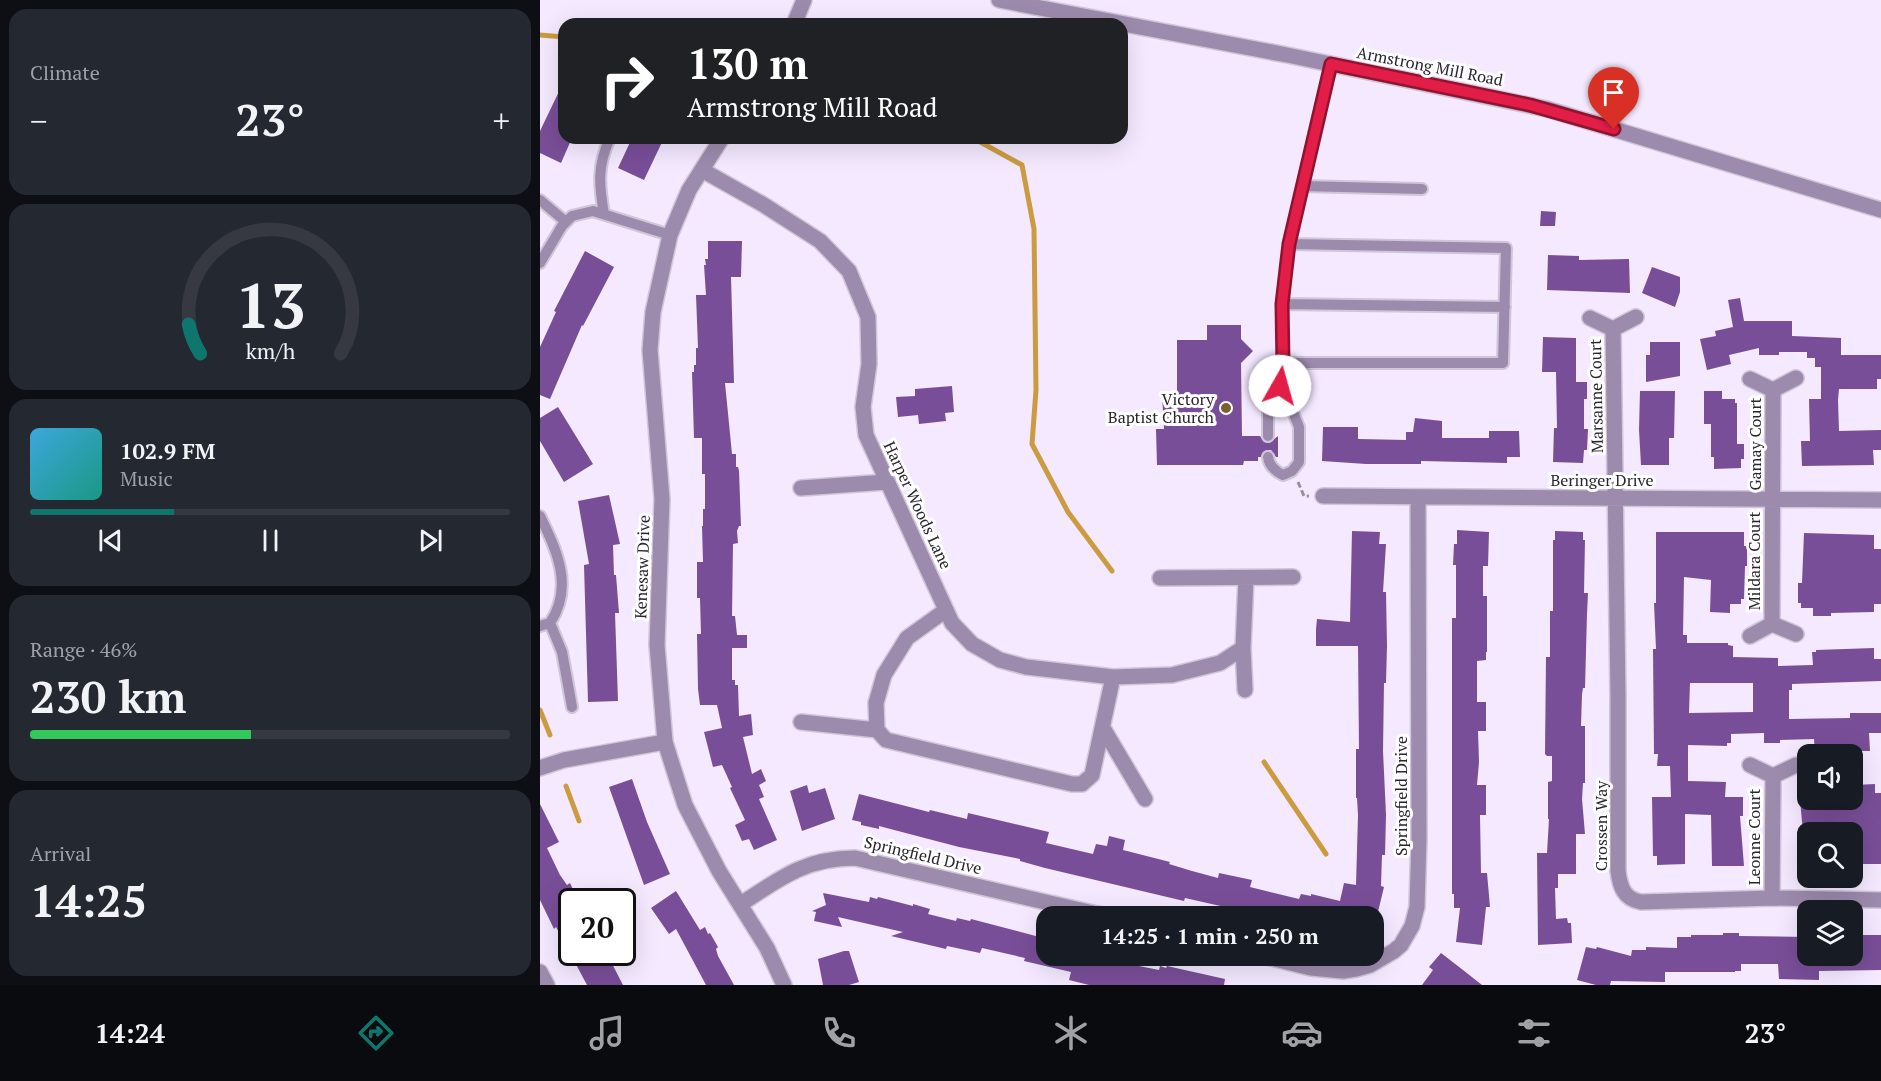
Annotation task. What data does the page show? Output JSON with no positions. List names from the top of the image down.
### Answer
{
  "streets": {
    "street": [
      "Armstrong Mill Road",
      "Marsanne Court",
      "Gamay Court",
      "Beringer Drive",
      "Harper Woods Lane",
      "Mildara Court",
      "Kenesaw Drive",
      "Springfield Drive",
      "Crossen Way",
      "Leonne Court"
    ]
  },
  "crossings": [
    ["Marsanne Court", "Beringer Drive"],
    ["Marsanne Court", "Crossen Way"],
    ["Gamay Court", "Beringer Drive"],
    ["Gamay Court", "Mildara Court"],
    ["Beringer Drive", "Mildara Court"],
    ["Beringer Drive", "Springfield Drive"],
    ["Beringer Drive", "Crossen Way"],
    ["Harper Woods Lane", "Kenesaw Drive"],
    ["Kenesaw Drive", "Springfield Drive"],
    ["Crossen Way", "Leonne Court"]
  ],
  "places": ["Victory Baptist Church"],
  "page": {
    "tile": [
      "Climate",
      ["Range · 46%", "230 km"],
      ["Arrival", "14:25"]
    ],
    "turn": ["130 m", "Armstrong Mill Road"],
    "heat": ["−", "23°", "+"],
    "song": ["102.9 FM", "Music"],
    "limit": "20",
    "trip": "14:25 · 1 min · 250 m",
    "tabs": ["14:24", "23°"],
    "gauge": ["13", "km/h"]
  }
}
